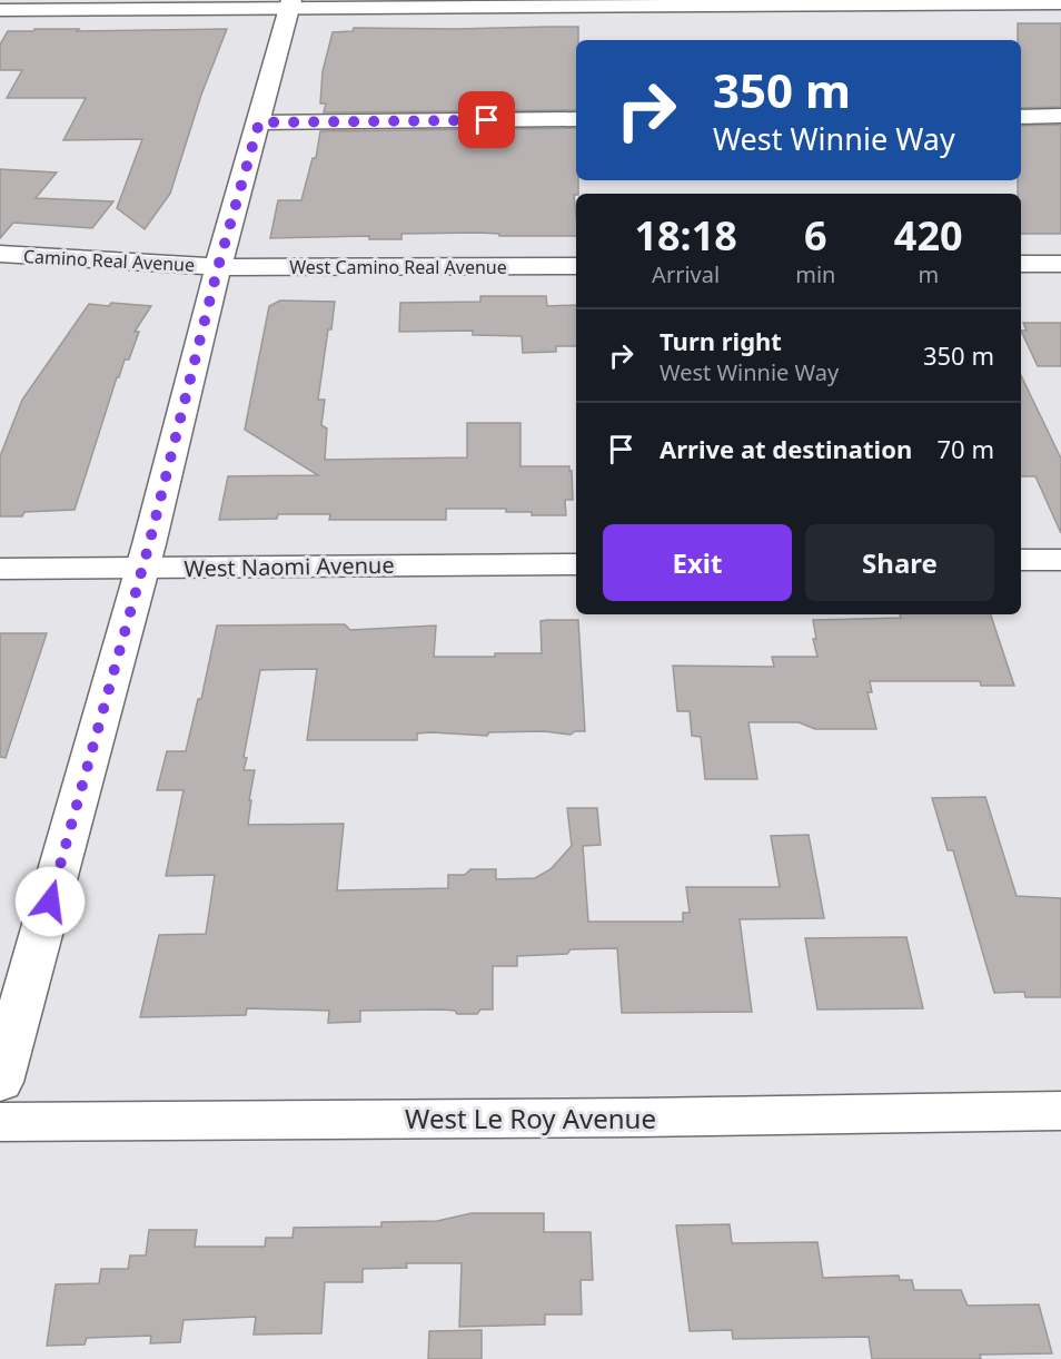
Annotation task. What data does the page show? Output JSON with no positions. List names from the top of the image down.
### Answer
{
  "streets": {
    "street": [
      "Camino Real Avenue",
      "West Camino Real Avenue",
      "West Naomi Avenue",
      "West Le Roy Avenue"
    ]
  },
  "crossings": [
    ["Camino Real Avenue", "West Camino Real Avenue"]
  ],
  "page": {
    "turn": ["350 m", "West Winnie Way"],
    "eta": [
      "18:18",
      "Arrival",
      "6",
      "min",
      "420",
      "m"
    ],
    "list": [
      {
        "name": "Turn right",
        "note": "West Winnie Way",
        "value": "350 m"
      },
      {
        "name": "Arrive at destination",
        "value": "70 m"
      }
    ],
    "buttons": ["Exit", "Share"]
  }
}
